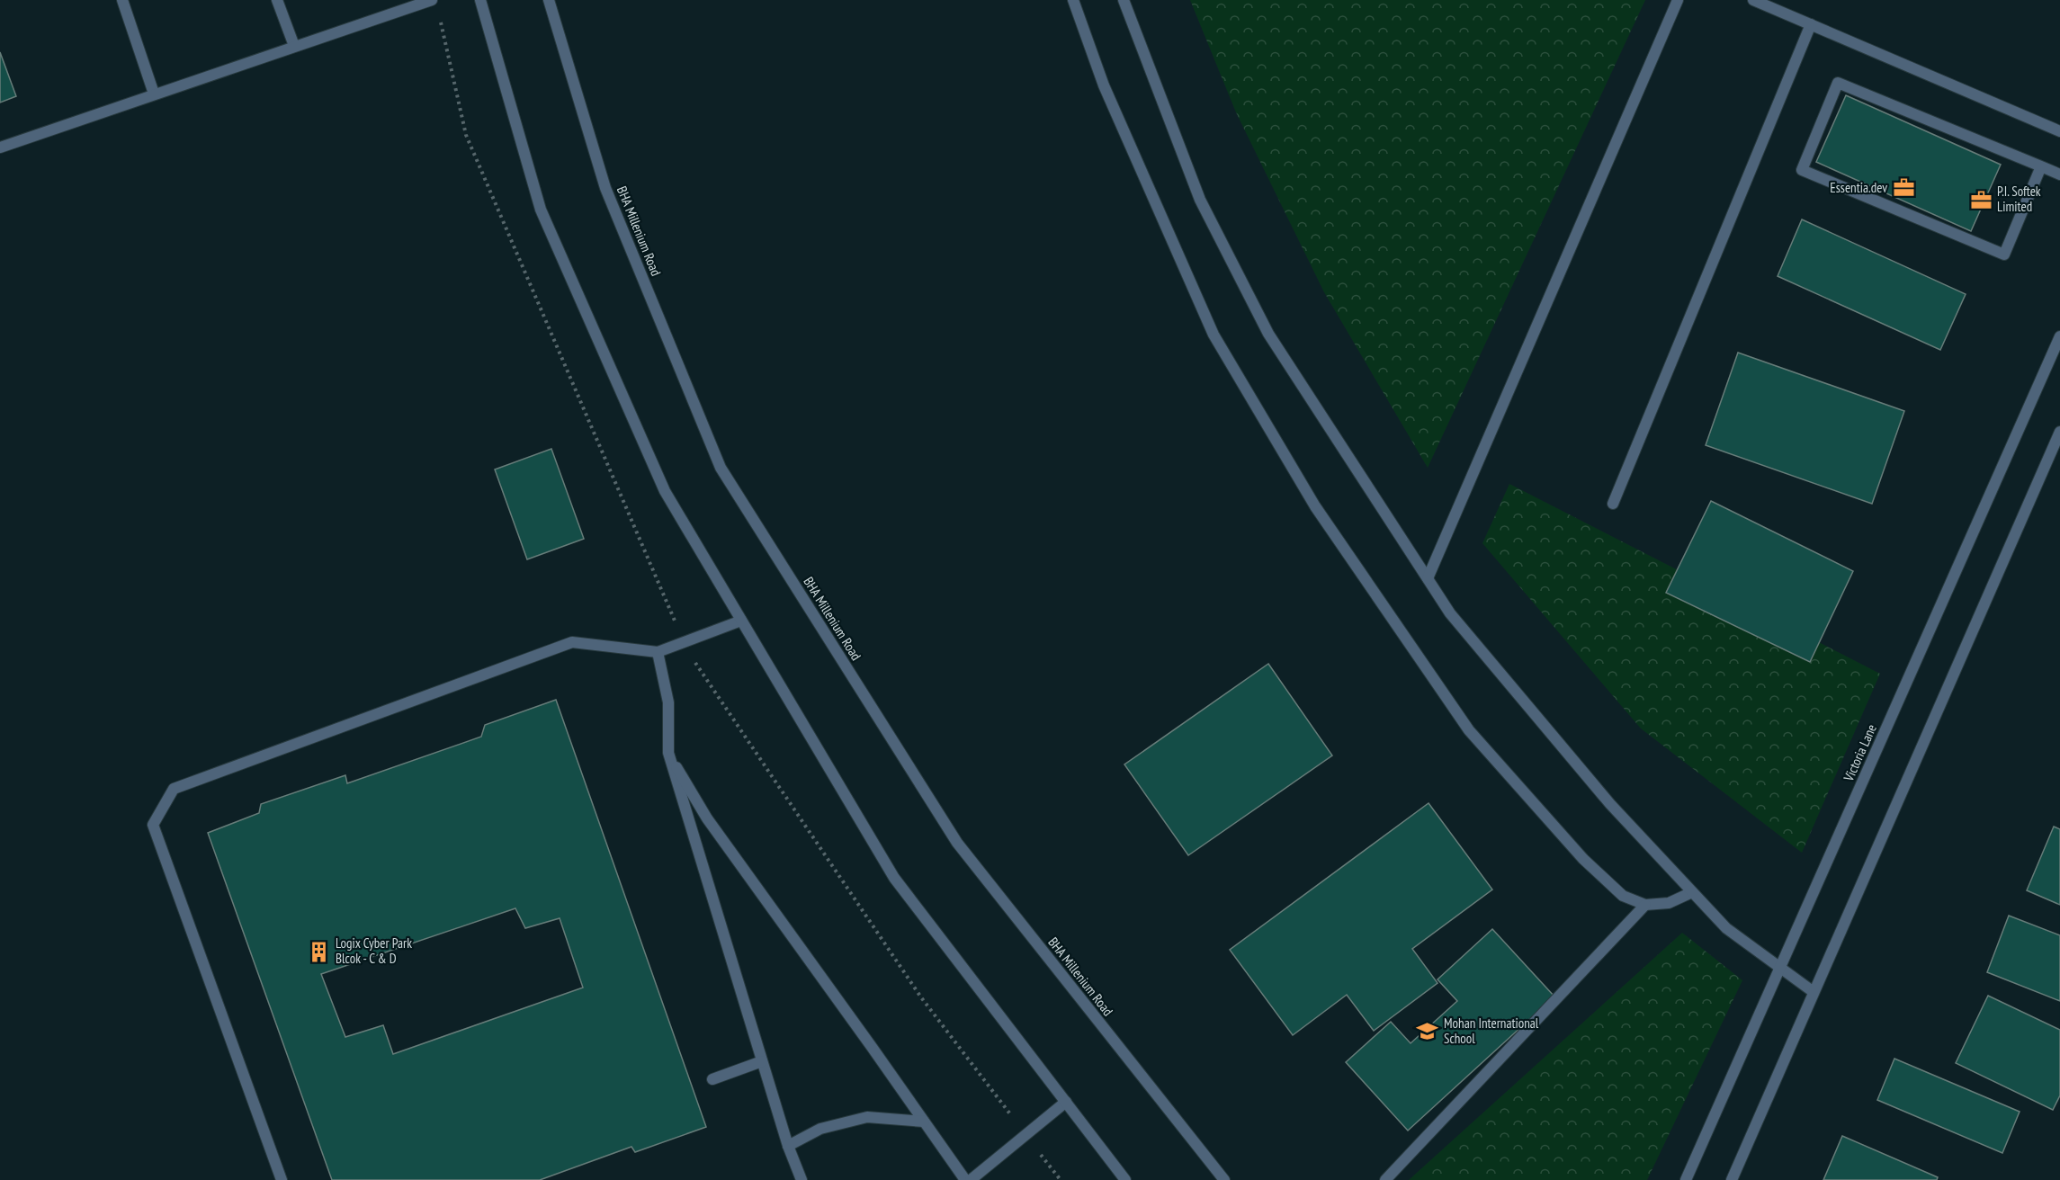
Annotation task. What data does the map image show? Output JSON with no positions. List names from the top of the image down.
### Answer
{
  "streets": {
    "street": ["BHA Millenium Road", "Victoria Lane"]
  },
  "places": {
    "office": ["Essentia.dev", "P.I. Softek Limited"],
    "building": ["Logix Cyber Park Blcok - C & D"],
    "school or university": ["Mohan International School"]
  }
}
